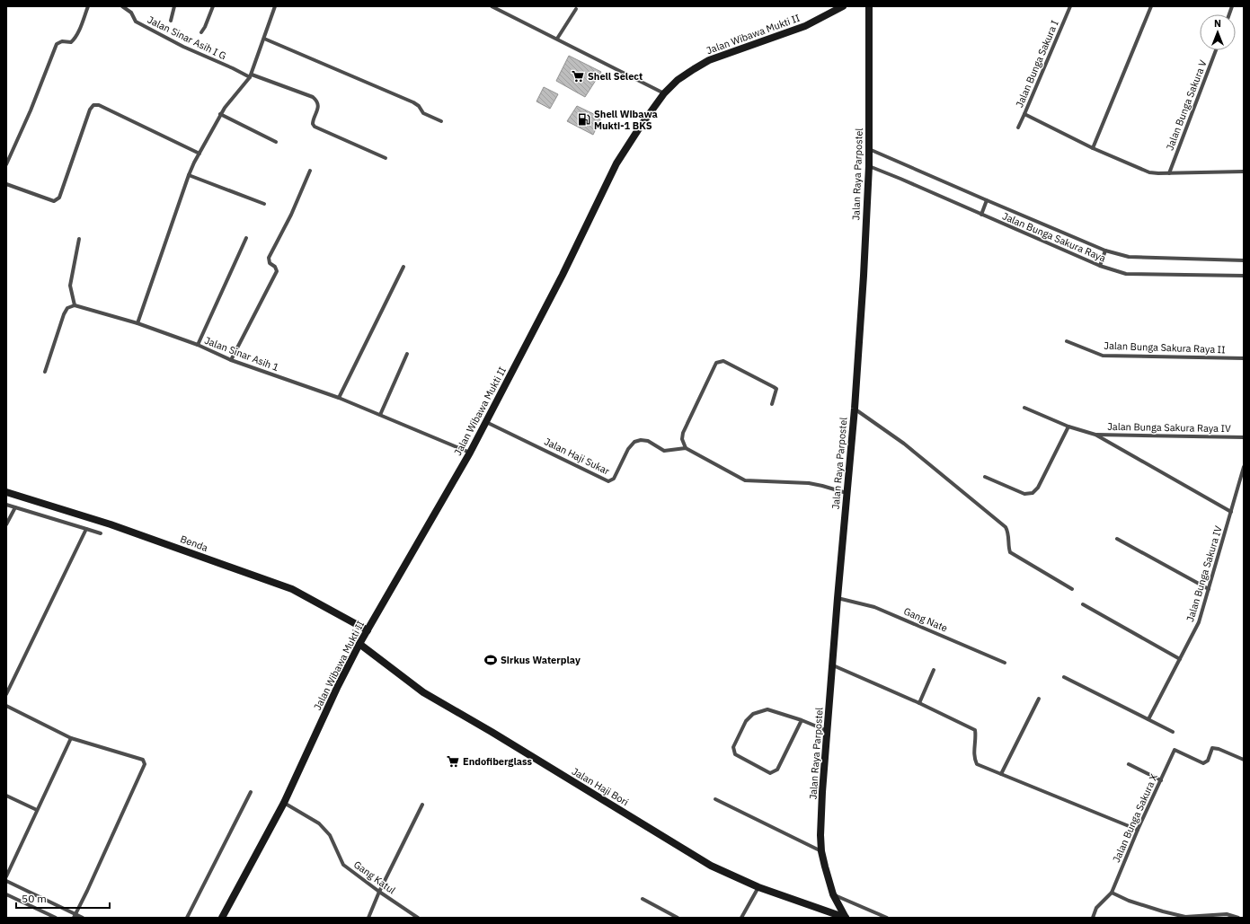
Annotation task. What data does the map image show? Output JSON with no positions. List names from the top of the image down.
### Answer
{
  "streets": {
    "main road": [
      "Jalan Wibawa Mukti II",
      "Jalan Raya Parpostel",
      "Benda",
      "Jalan Haji Bori"
    ],
    "street": [
      "Jalan Sinar Asih I G",
      "Jalan Bunga Sakura I",
      "Jalan Bunga Sakura V",
      "Jalan Bunga Sakura Raya",
      "Jalan Bunga Sakura Raya II",
      "Jalan Sinar Asih 1",
      "Jalan Bunga Sakura Raya IV",
      "Jalan Haji Sukar",
      "Jalan Bunga Sakura IV",
      "Gang Nate",
      "Jalan Bunga Sakura X",
      "Gang Katul"
    ]
  },
  "crossings": [
    ["Jalan Wibawa Mukti II", "Jalan Sinar Asih 1"],
    ["Jalan Wibawa Mukti II", "Jalan Haji Sukar"],
    ["Jalan Wibawa Mukti II", "Benda"],
    ["Jalan Wibawa Mukti II", "Jalan Haji Bori"],
    ["Jalan Wibawa Mukti II", "Gang Katul"],
    ["Jalan Raya Parpostel", "Jalan Bunga Sakura Raya"],
    ["Jalan Raya Parpostel", "Gang Nate"],
    ["Jalan Raya Parpostel", "Jalan Haji Bori"]
  ],
  "places": {
    "supermarket": ["Shell Select", "Endofiberglass"],
    "fuel station": ["Shell Wibawa Mukti-1 BKS"],
    "sports": ["Sirkus Waterplay"]
  },
  "scale_bar": "50 m",
  "north": "top"
}
